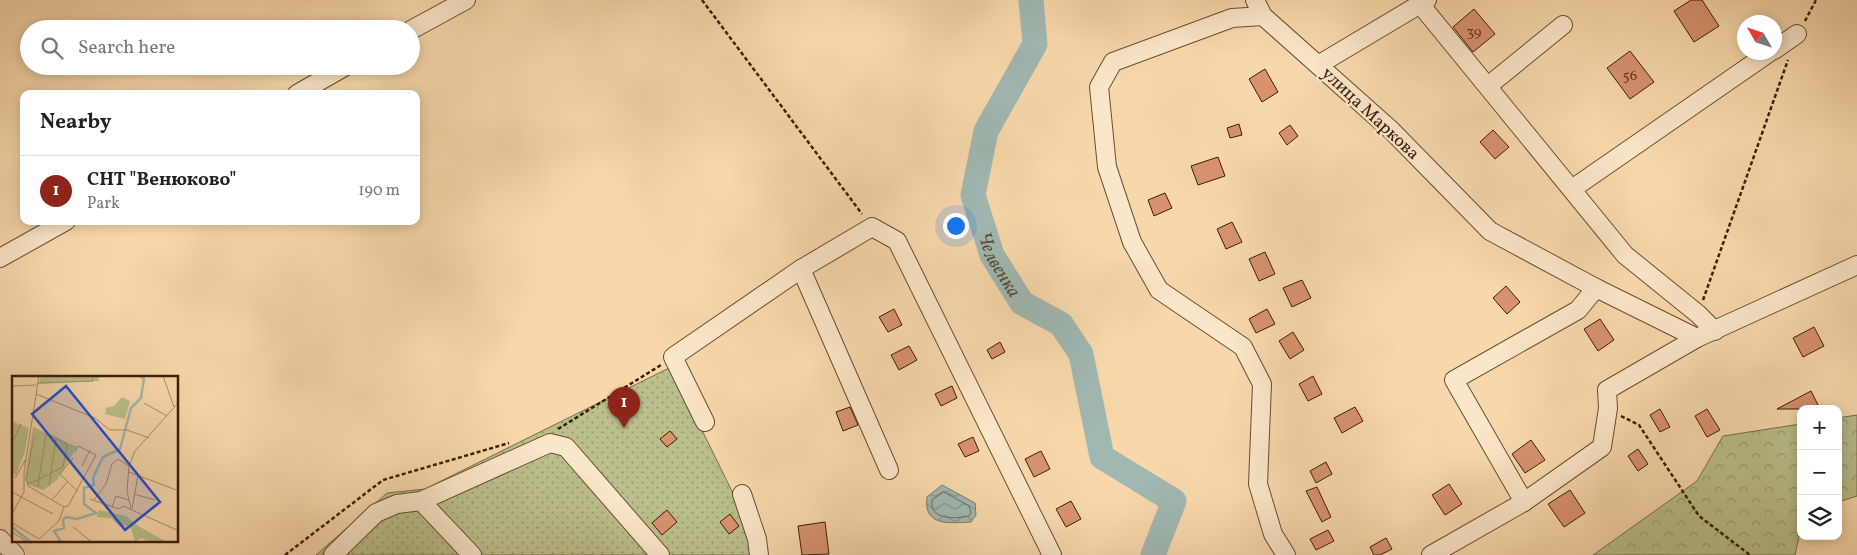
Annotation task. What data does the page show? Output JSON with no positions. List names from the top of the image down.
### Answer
{
  "streets": {
    "street": ["улица Маркова"]
  },
  "water": ["Челвенка"],
  "house_numbers": ["39", "56"],
  "north": "top left",
  "page": {
    "search": "Search here",
    "heading": "Nearby",
    "list": [
      {
        "mark": "1",
        "name": "СНТ \"Венюково\"",
        "note": "Park",
        "value": "190 m"
      }
    ],
    "pins": "1",
    "map_buttons": ["+", "−"]
  }
}
